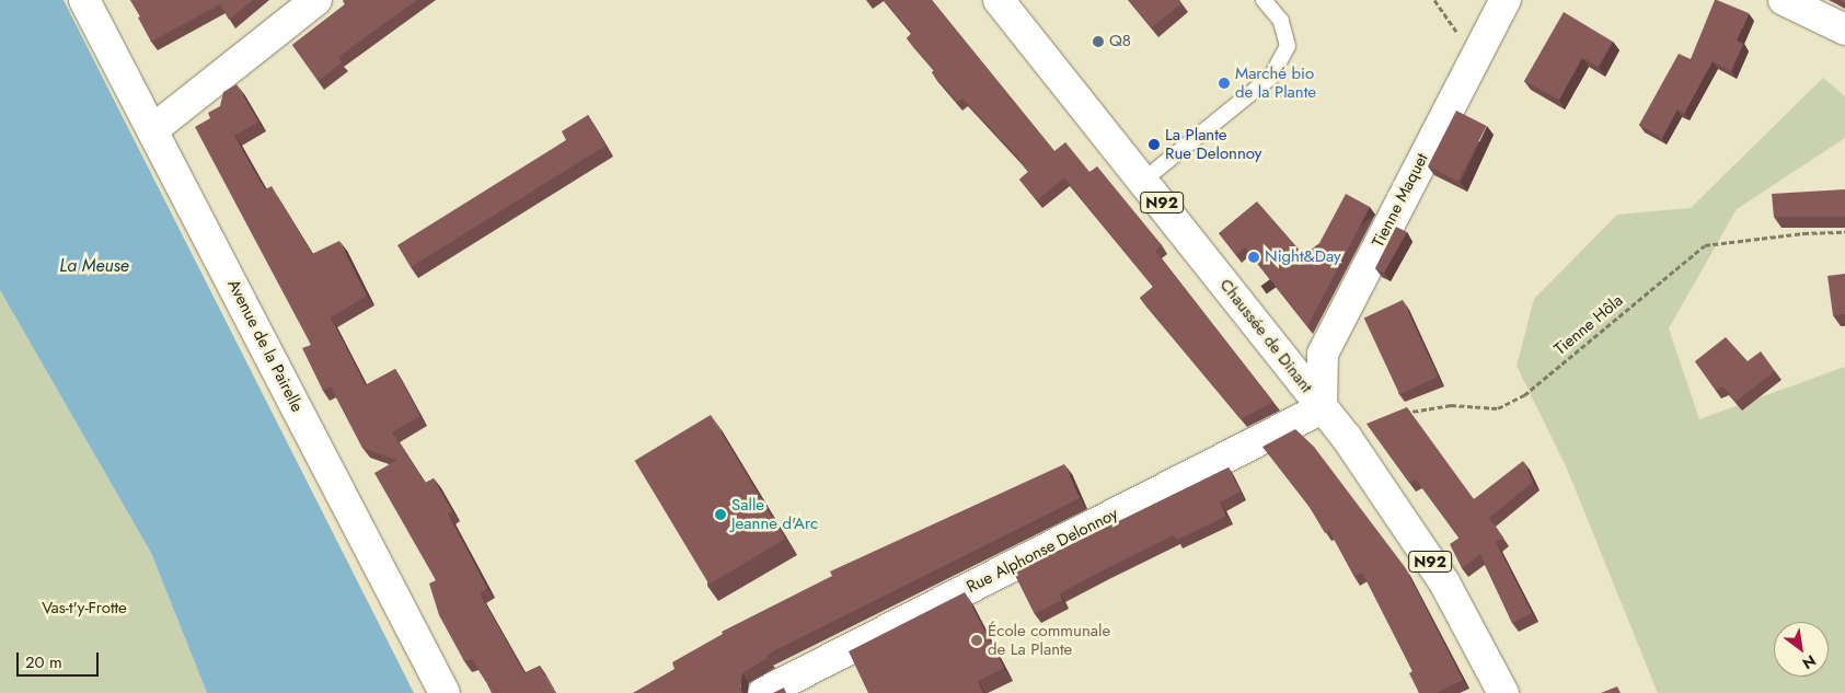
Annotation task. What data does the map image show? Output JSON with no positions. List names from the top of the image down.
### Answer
{
  "streets": {
    "street": [
      "Tienne Maquet",
      "N92",
      "Chaussée de Dinant",
      "Avenue de la Pairelle",
      "Rue Alphonse Delonnoy"
    ],
    "path": ["Tienne Hôla"]
  },
  "crossings": [
    ["Tienne Maquet", "Chaussée de Dinant"],
    ["Tienne Maquet", "Rue Alphonse Delonnoy"],
    ["Chaussée de Dinant", "Rue Alphonse Delonnoy"]
  ],
  "water": ["La Meuse"],
  "parks": ["Vas-t'y-Frotte"],
  "places": [
    "Q8",
    "Marché bio de la Plante",
    "La Plante Rue Delonnoy",
    "Night&Day",
    "Salle Jeanne d'Arc",
    "École communale de La Plante"
  ],
  "scale_bar": "20 m",
  "north": "bottom right"
}
